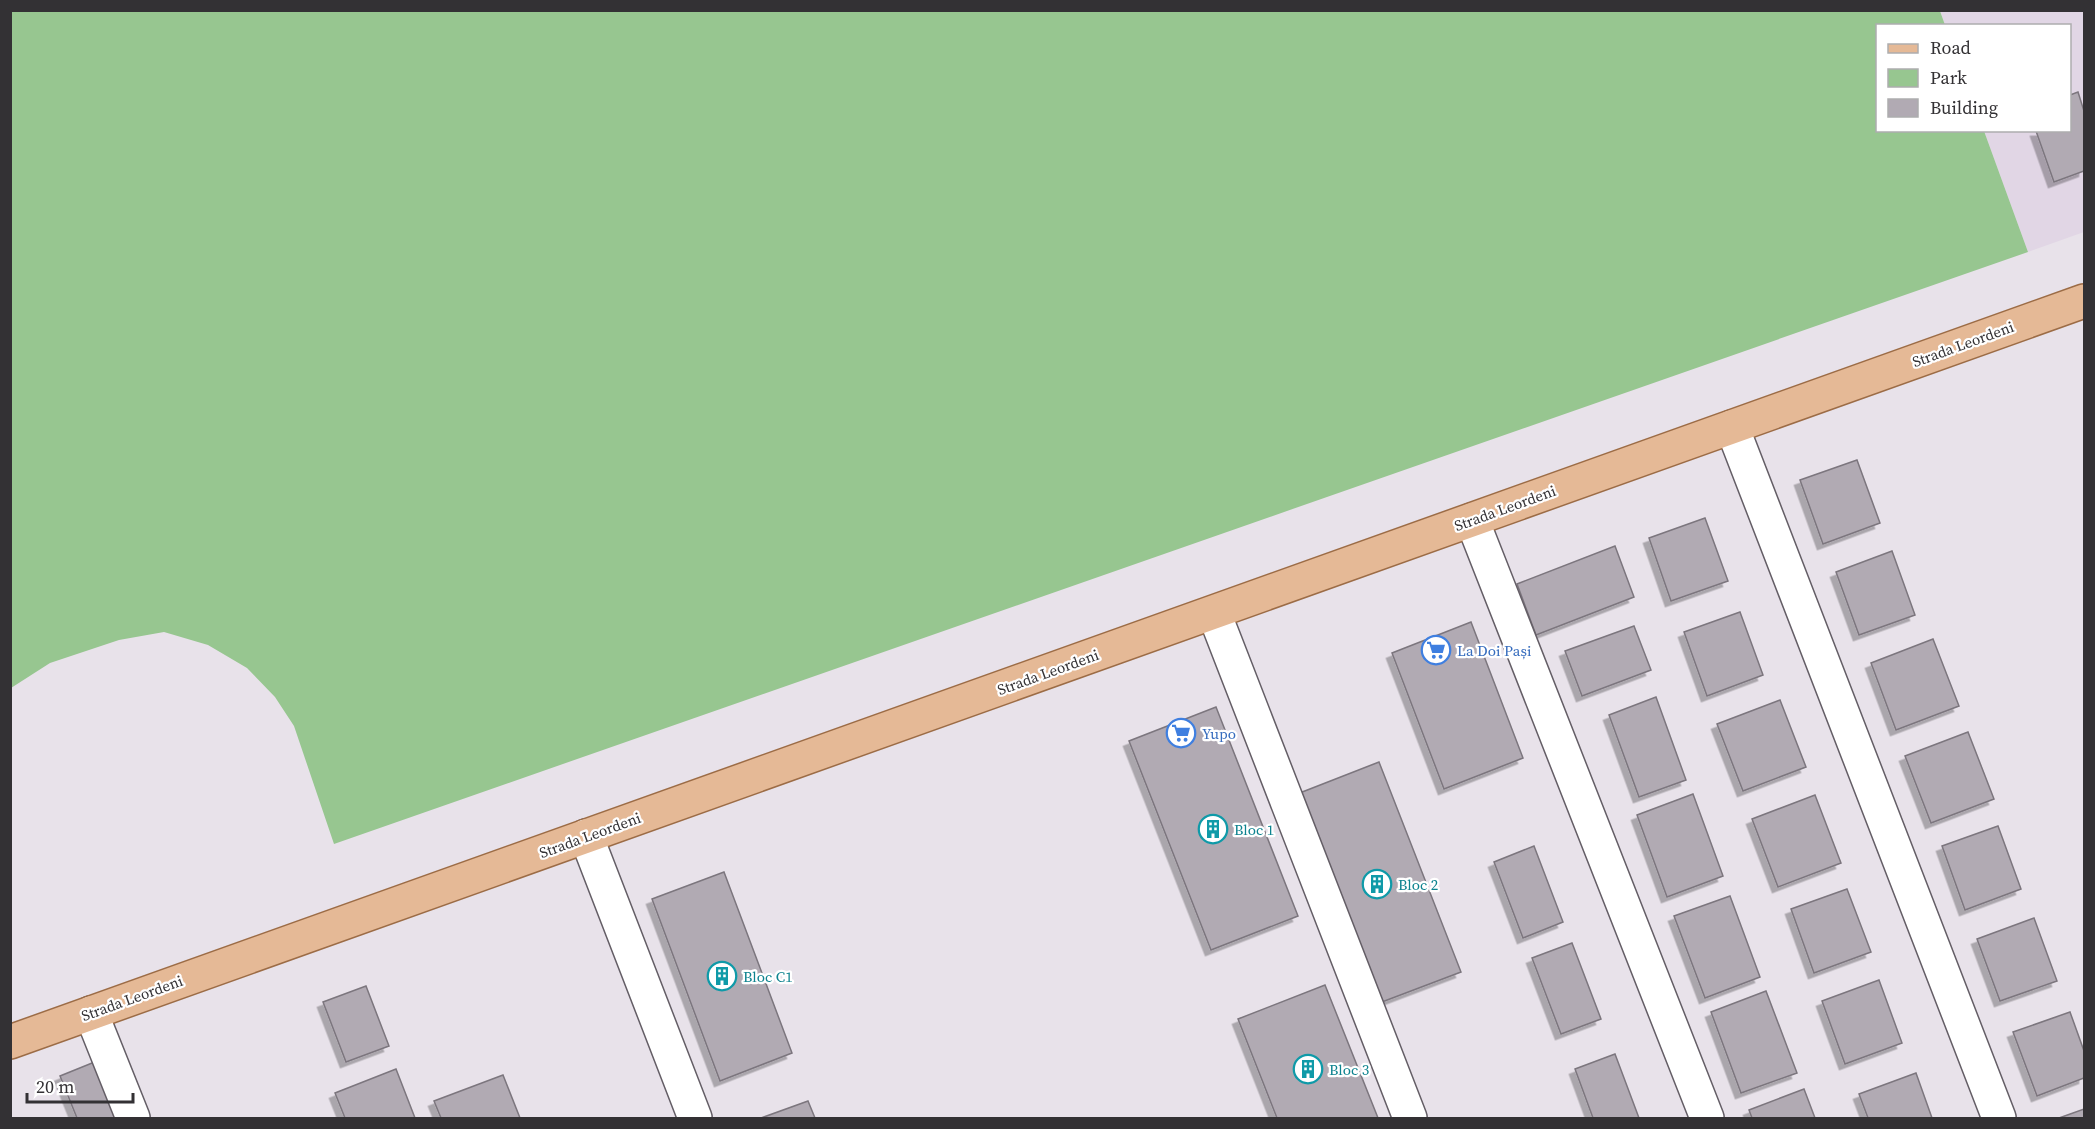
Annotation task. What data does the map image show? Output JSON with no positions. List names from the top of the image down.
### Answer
{
  "streets": {
    "main road": ["Strada Leordeni"]
  },
  "places": {
    "supermarket": ["La Doi Pași", "Yupo"],
    "building": [
      "Bloc 1",
      "Bloc 2",
      "Bloc C1",
      "Bloc 3"
    ]
  },
  "legend": ["Road", "Park", "Building"],
  "scale_bar": "20 m"
}
